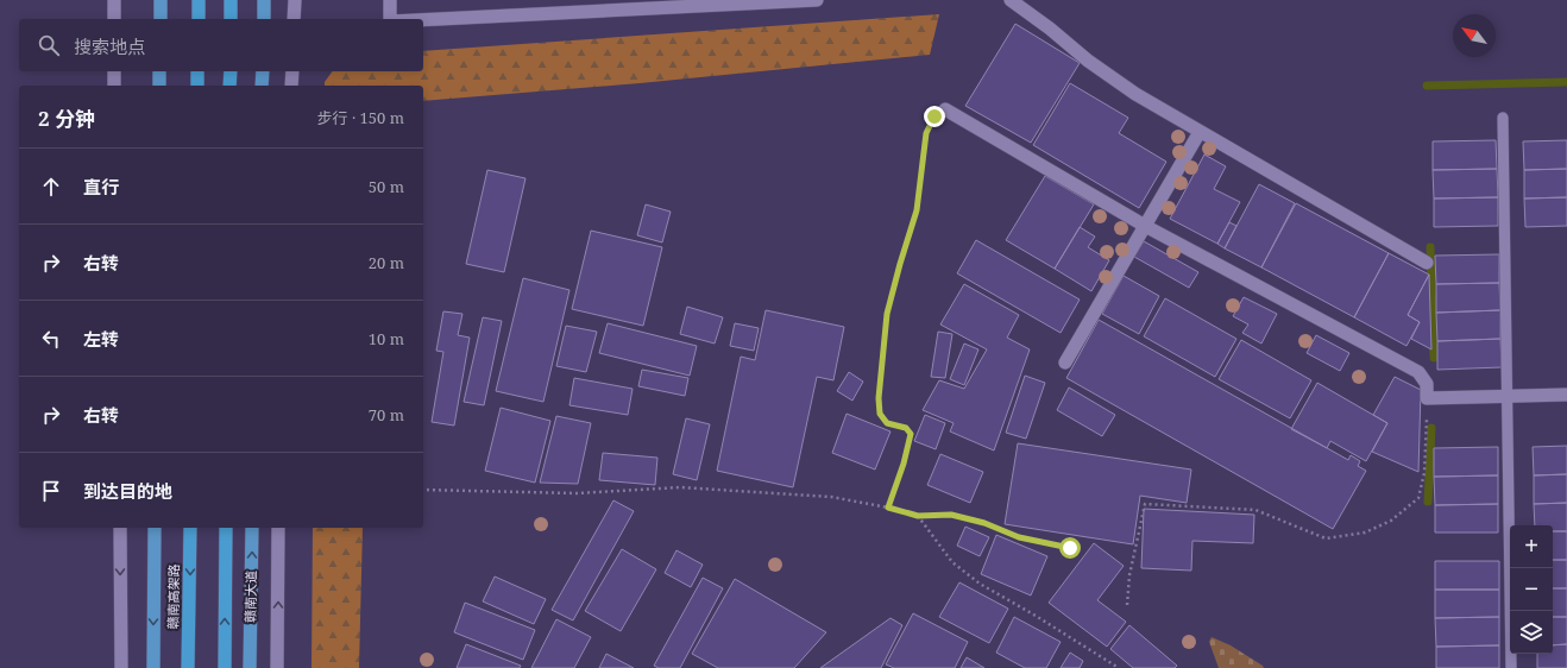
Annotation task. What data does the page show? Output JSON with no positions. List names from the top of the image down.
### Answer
{
  "streets": {
    "highway": ["赣南高架路"],
    "main road": ["赣南大道"]
  },
  "north": "top left",
  "page": {
    "search": "搜索地点",
    "heading": ["2 分钟", "步行 · 150 m"],
    "list": [
      ["直行", "50 m"],
      ["右转", "20 m"],
      ["左转", "10 m"],
      ["右转", "70 m"],
      "到达目的地"
    ],
    "map_buttons": ["+", "−"]
  }
}
